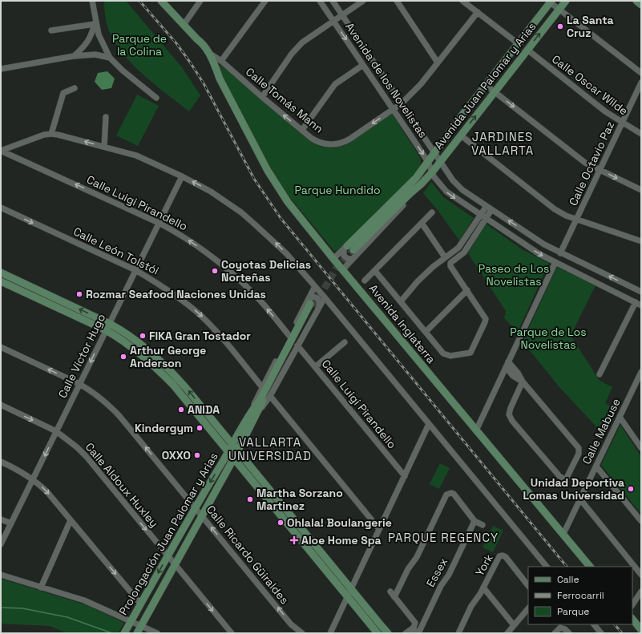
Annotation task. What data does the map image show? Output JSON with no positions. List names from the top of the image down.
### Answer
{
  "streets": {
    "street": [
      "Avenida de los Novelistas",
      "Calle Oscar Wilde",
      "Avenida Juan Palomar y Arias",
      "Calle Tomás Mann",
      "Calle Octavio Paz",
      "Calle Luigi Pirandello",
      "Calle León Tolstói",
      "Avenida Inglaterra",
      "Calle Víctor Hugo",
      "Calle Mabuse",
      "Calle Aldoux Huxley",
      "Prolongación Juan Palomar y Arias",
      "Calle Ricardo Güiraldes",
      "York",
      "Essex"
    ]
  },
  "crossings": [
    ["Avenida de los Novelistas", "Avenida Juan Palomar y Arias"],
    ["Avenida de los Novelistas", "Calle Tomás Mann"],
    ["Avenida de los Novelistas", "Calle Octavio Paz"],
    ["Calle Oscar Wilde", "Avenida Juan Palomar y Arias"],
    ["Calle Oscar Wilde", "Calle Octavio Paz"],
    ["Avenida Juan Palomar y Arias", "Avenida Inglaterra"],
    ["Calle Tomás Mann", "Avenida Inglaterra"],
    ["Calle Luigi Pirandello", "Calle Víctor Hugo"],
    ["Calle León Tolstói", "Calle Víctor Hugo"],
    ["Avenida Inglaterra", "Calle Mabuse"],
    ["Calle Víctor Hugo", "Calle Aldoux Huxley"],
    ["Calle Víctor Hugo", "Calle Ricardo Güiraldes"],
    ["Calle Aldoux Huxley", "Prolongación Juan Palomar y Arias"],
    ["Prolongación Juan Palomar y Arias", "Calle Ricardo Güiraldes"]
  ],
  "one_way": [
    "Calle Tomás Mann",
    "Calle Luigi Pirandello",
    "Calle León Tolstói",
    "Calle Aldoux Huxley",
    "Calle Ricardo Güiraldes"
  ],
  "districts": ["JARDINES VALLARTA", "VALLARTA UNIVERSIDAD", "PARQUE REGENCY"],
  "parks": [
    "Parque de la Colina",
    "Parque Hundido",
    "Paseo de Los Novelistas",
    "Parque de Los Novelistas"
  ],
  "places": {
    "other": [
      "La Santa Cruz",
      "Coyotas Delicias Norteñas",
      "Rozmar Seafood Naciones Unidas",
      "FIKA Gran Tostador",
      "Arthur George Anderson",
      "ANIDA",
      "Kindergym",
      "OXXO",
      "Unidad Deportiva Lomas Universidad",
      "Martha Sorzano Martinez",
      "Ohlala! Boulangerie"
    ],
    "health": ["Aloe Home Spa"]
  },
  "legend": ["Calle", "Ferrocarril", "Parque"]
}
